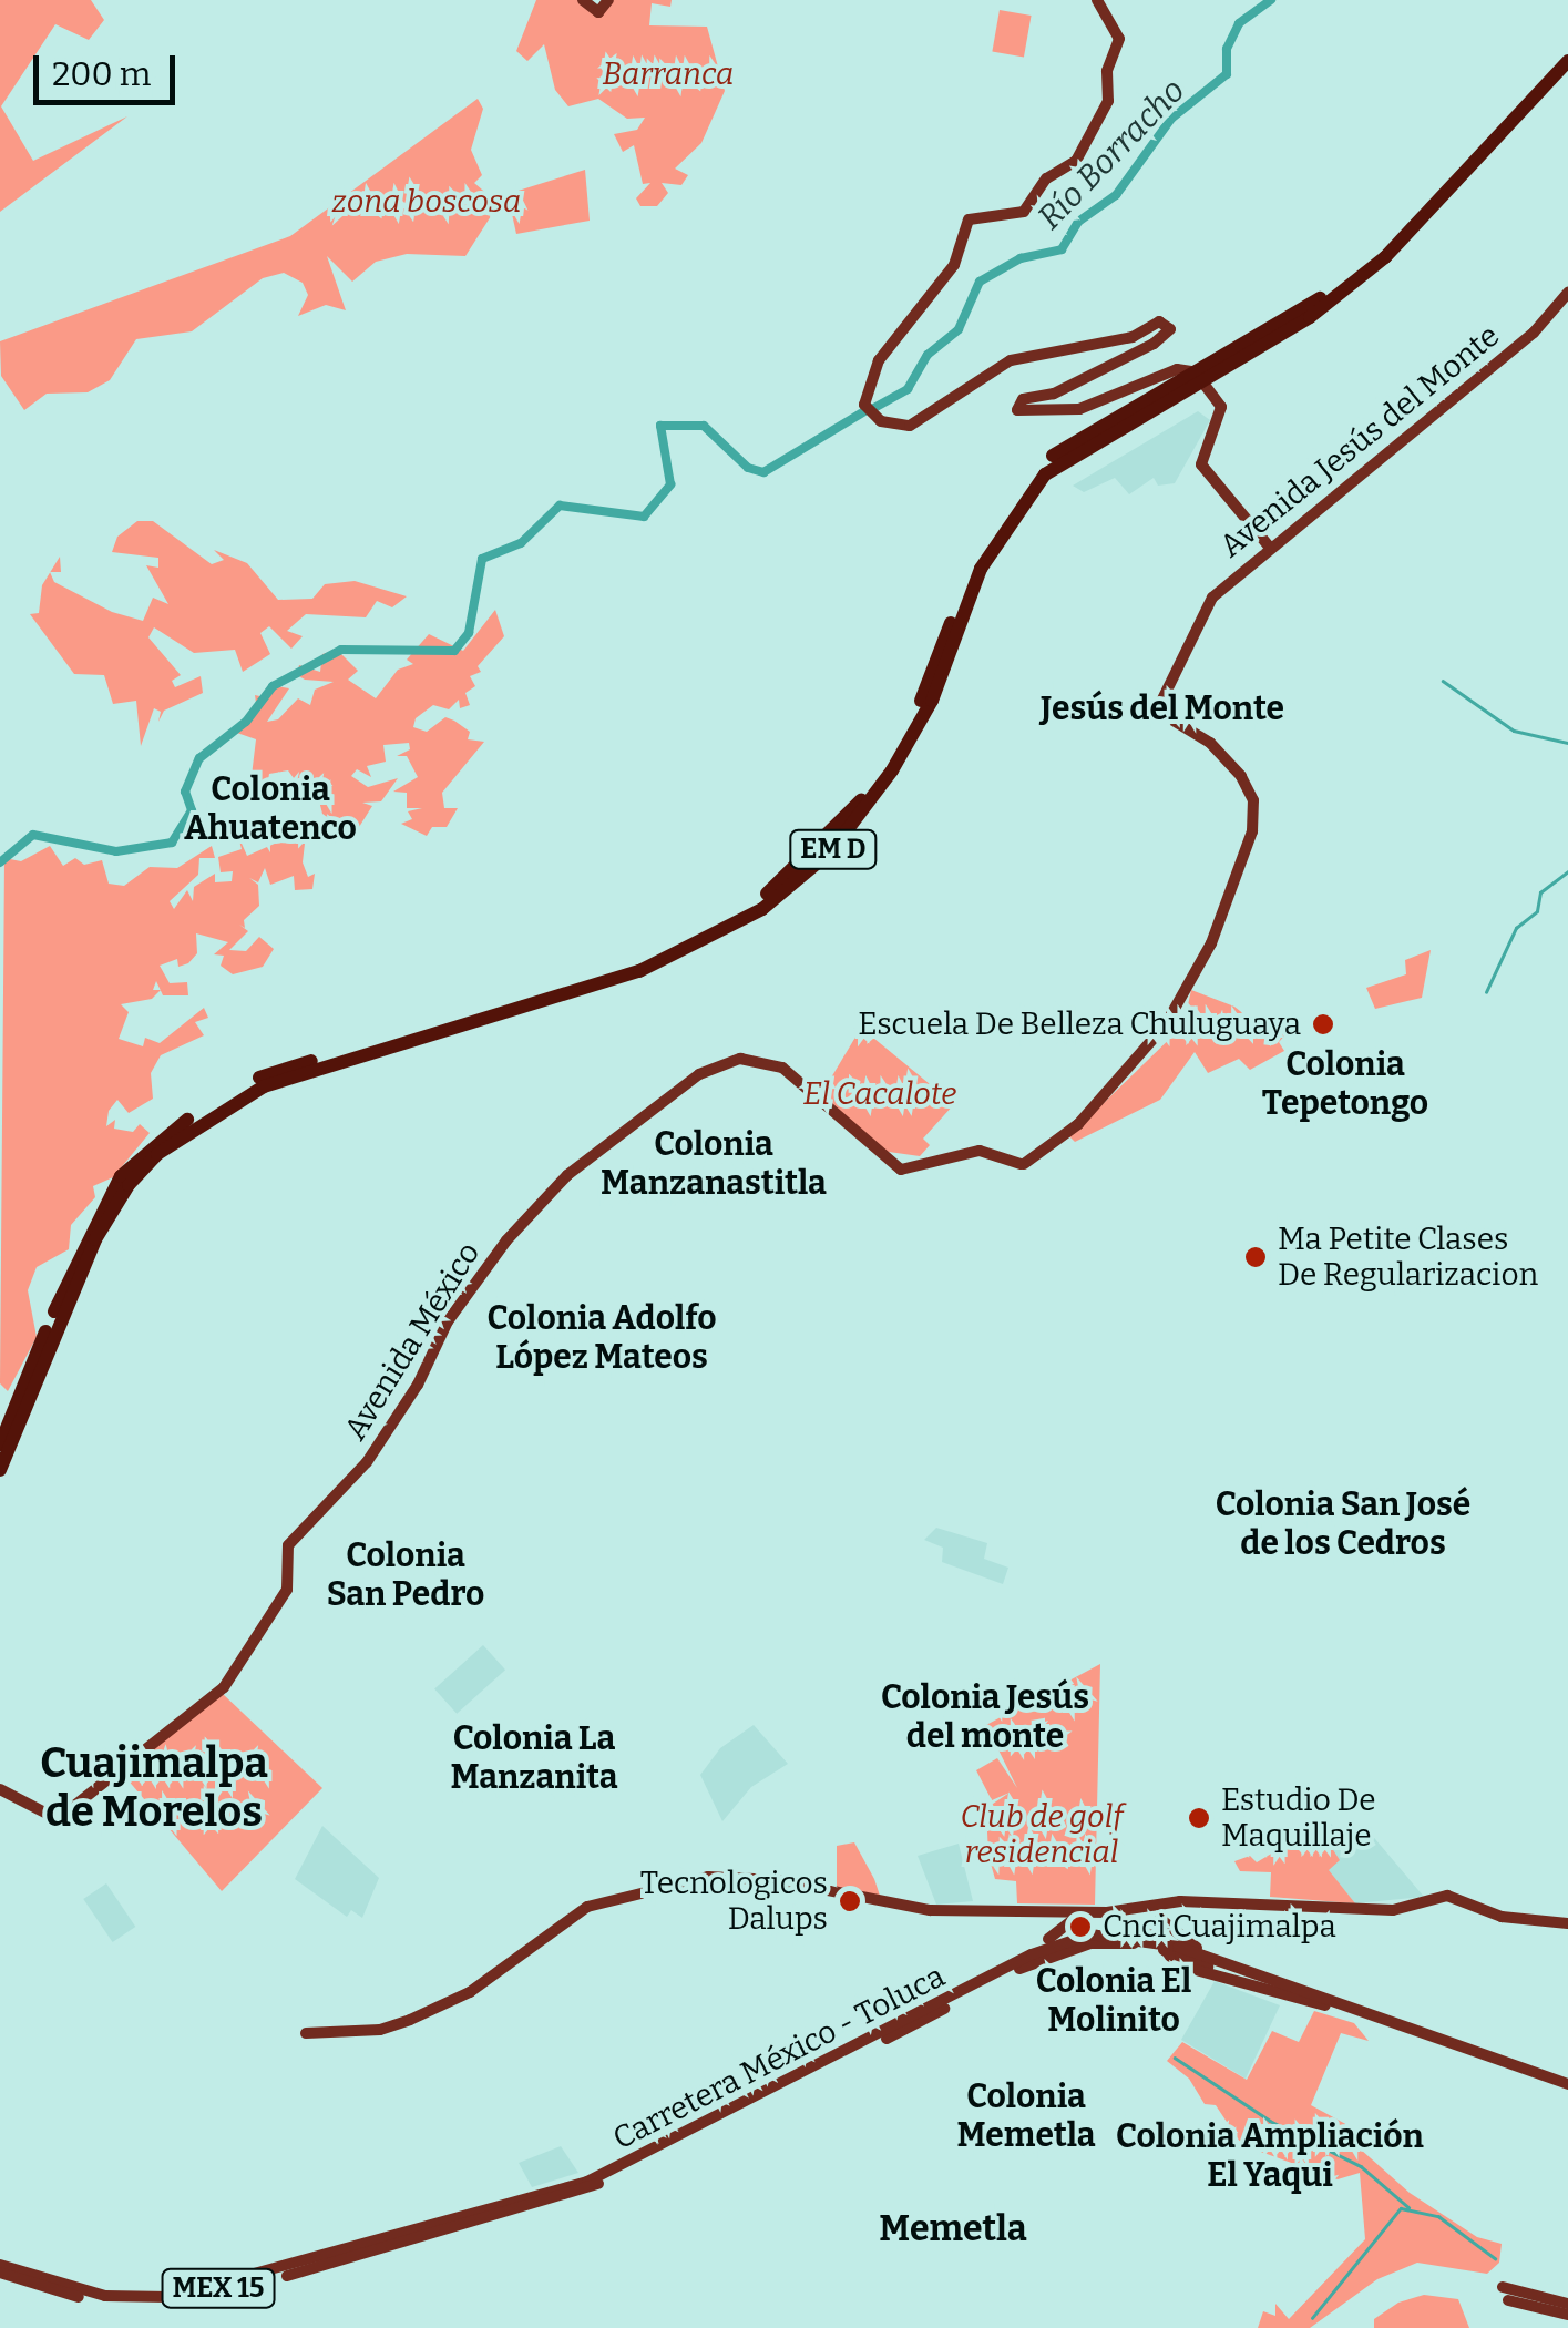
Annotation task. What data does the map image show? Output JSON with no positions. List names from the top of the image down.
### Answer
{
  "streets": {
    "highway": ["EM D"],
    "main road": [
      "Avenida Jesús del Monte",
      "Avenida México",
      "Carretera México - Toluca",
      "MEX 15"
    ]
  },
  "crossings": [
    ["Avenida Jesús del Monte", "Avenida México"]
  ],
  "districts": [
    "Jesús del Monte",
    "Colonia Ahuatenco",
    "Colonia Tepetongo",
    "Colonia Manzanastitla",
    "Colonia Adolfo López Mateos",
    "Colonia San José de los Cedros",
    "Colonia San Pedro",
    "Colonia Jesús del monte",
    "Colonia La Manzanita",
    "Cuajimalpa de Morelos",
    "Colonia El Molinito",
    "Colonia Memetla",
    "Colonia Ampliación El Yaqui",
    "Memetla"
  ],
  "water": ["Río Borracho"],
  "parks": [
    "Barranca",
    "zona boscosa",
    "El Cacalote",
    "Club de golf residencial"
  ],
  "places": [
    "Escuela De Belleza Chuluguaya",
    "Ma Petite Clases De Regularizacion",
    "Estudio De Maquillaje",
    "Tecnologicos Dalups",
    "Cnci Cuajimalpa"
  ],
  "scale_bar": "200 m"
}
